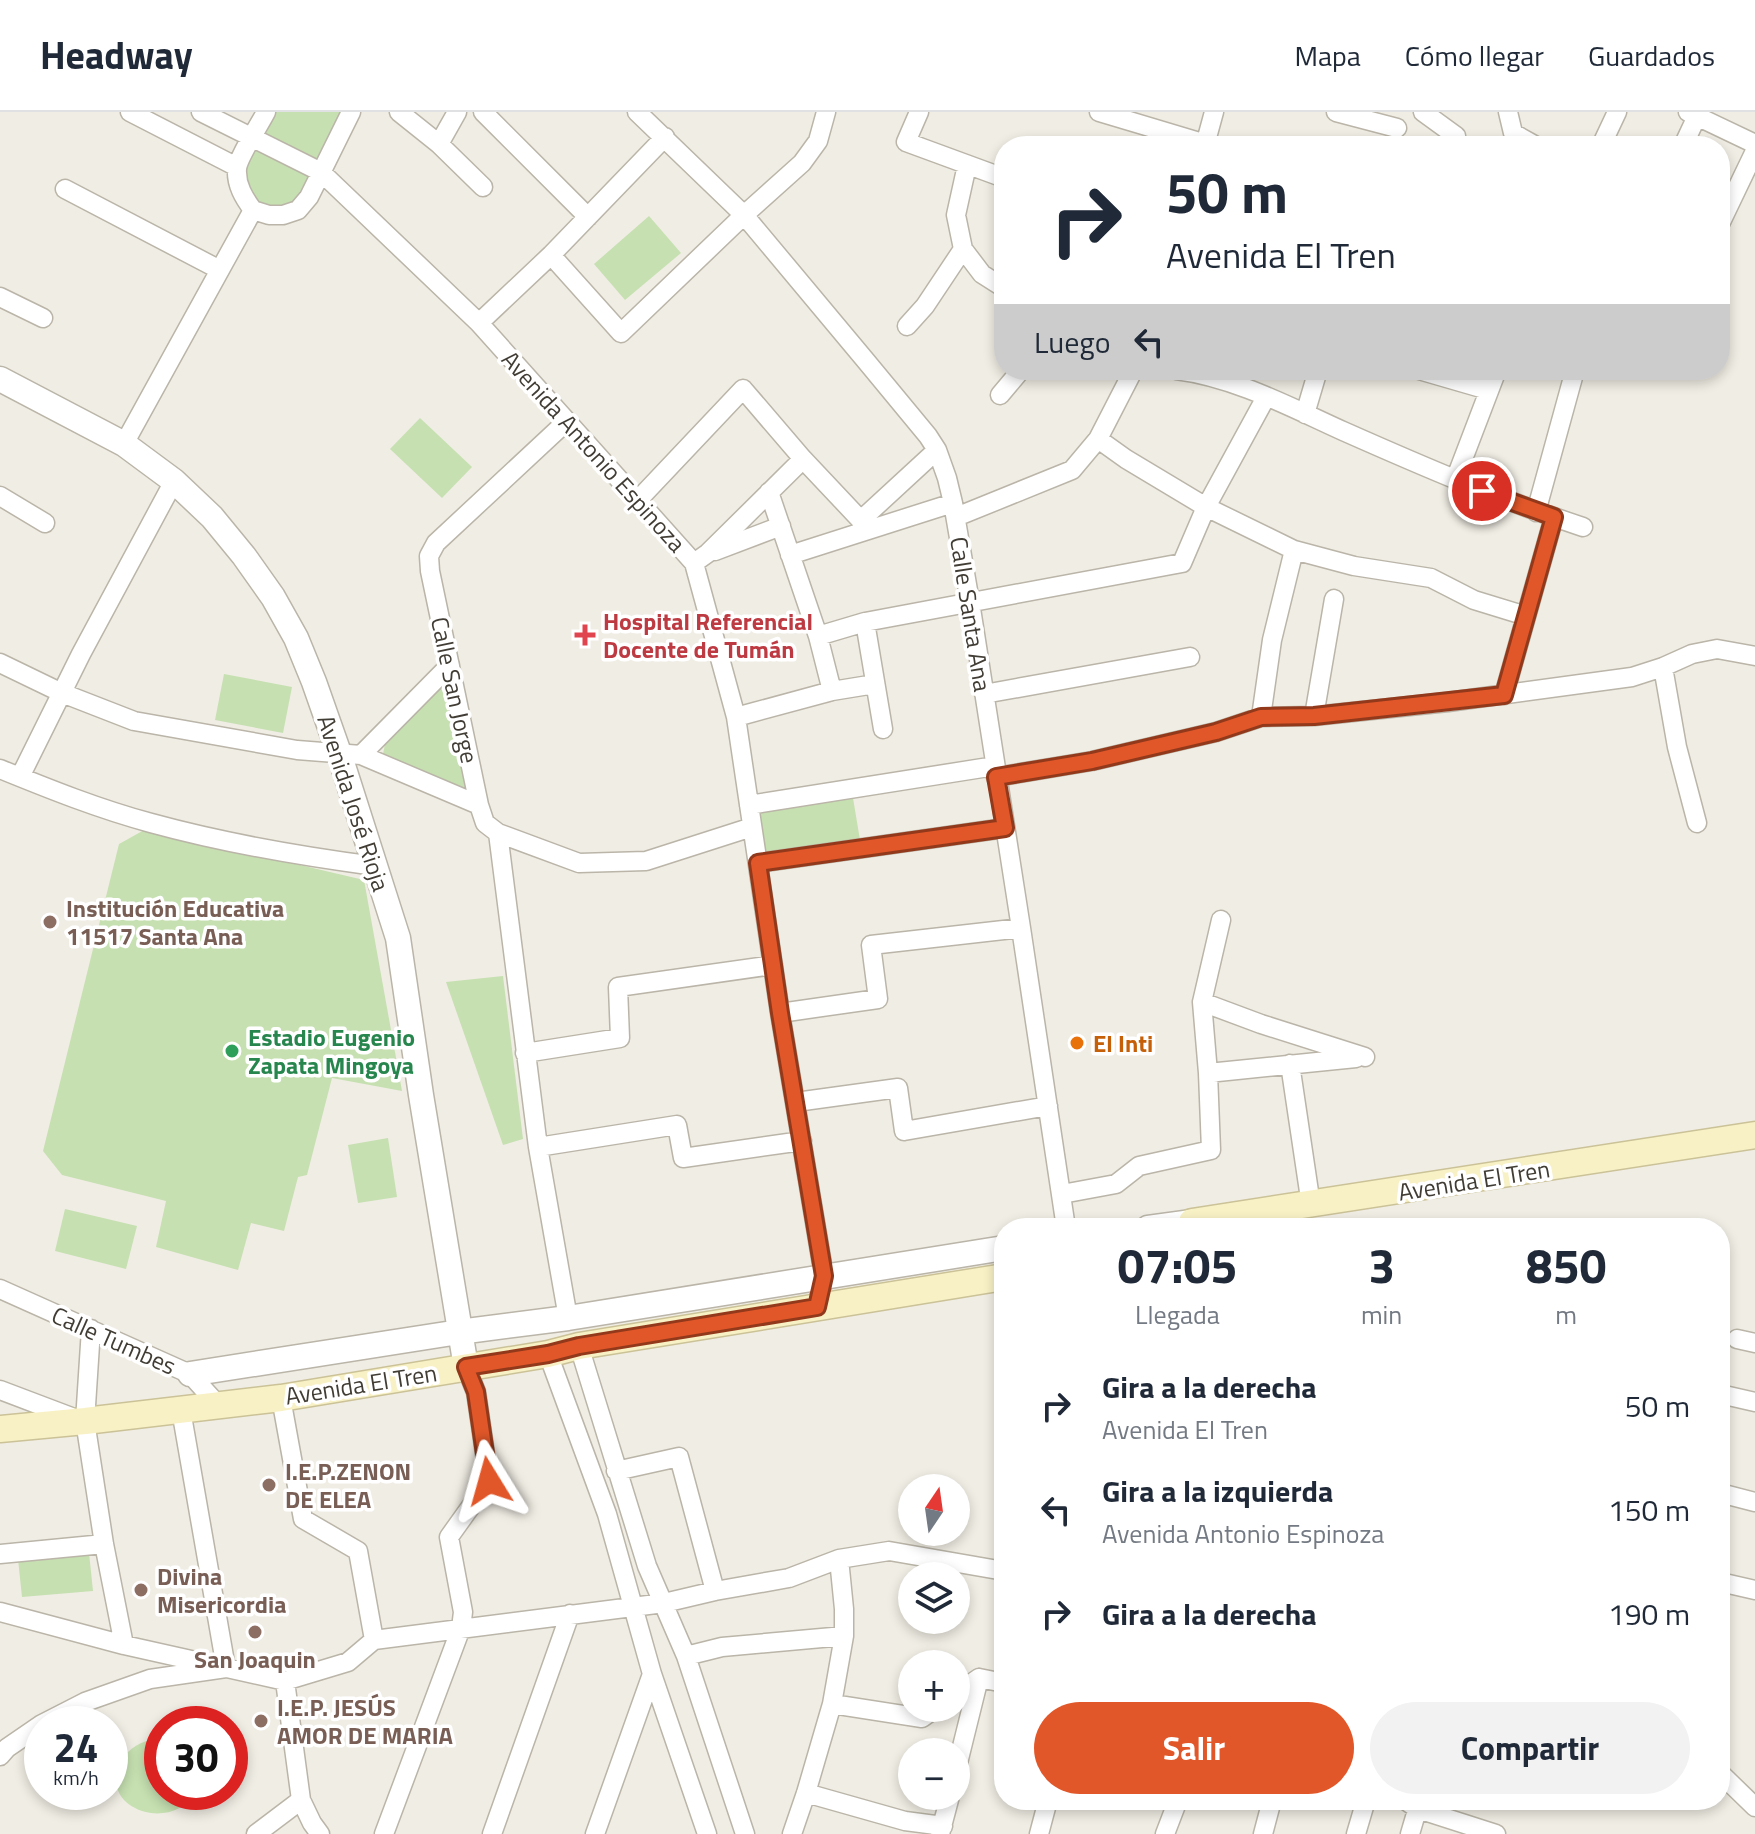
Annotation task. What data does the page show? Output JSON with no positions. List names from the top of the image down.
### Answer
{
  "streets": {
    "main road": ["Avenida El Tren"],
    "street": [
      "Avenida Antonio Espinoza",
      "Calle Santa Ana",
      "Calle San Jorge",
      "Avenida José Rioja",
      "Calle Tumbes"
    ]
  },
  "crossings": [
    ["Avenida Antonio Espinoza", "Calle San Jorge"],
    ["Avenida Antonio Espinoza", "Avenida El Tren"],
    ["Calle San Jorge", "Avenida El Tren"],
    ["Avenida José Rioja", "Avenida El Tren"],
    ["Avenida El Tren", "Calle Tumbes"]
  ],
  "places": {
    "health": ["Hospital Referencial Docente de Tumán"],
    "other": [
      "Institución Educativa 11517 Santa Ana",
      "El Inti",
      "Estadio Eugenio Zapata Mingoya",
      "I.E.P.ZENON DE ELEA",
      "Divina Misericordia",
      "San Joaquin",
      "I.E.P. JESÚS AMOR DE MARIA"
    ]
  },
  "north": "top",
  "page": {
    "header": "Headway",
    "nav": ["Mapa", "Cómo llegar", "Guardados"],
    "turn": ["50 m", "Avenida El Tren"],
    "then": "Luego",
    "eta": [
      "07:05",
      "Llegada",
      "3",
      "min",
      "850",
      "m"
    ],
    "list": [
      {
        "name": "Gira a la derecha",
        "note": "Avenida El Tren",
        "value": "50 m"
      },
      {
        "name": "Gira a la izquierda",
        "note": "Avenida Antonio Espinoza",
        "value": "150 m"
      },
      {
        "name": "Gira a la derecha",
        "value": "190 m"
      }
    ],
    "map_buttons": ["+", "−"],
    "buttons": ["Salir", "Compartir"],
    "speed": "24 km/h",
    "limit": "30"
  }
}
